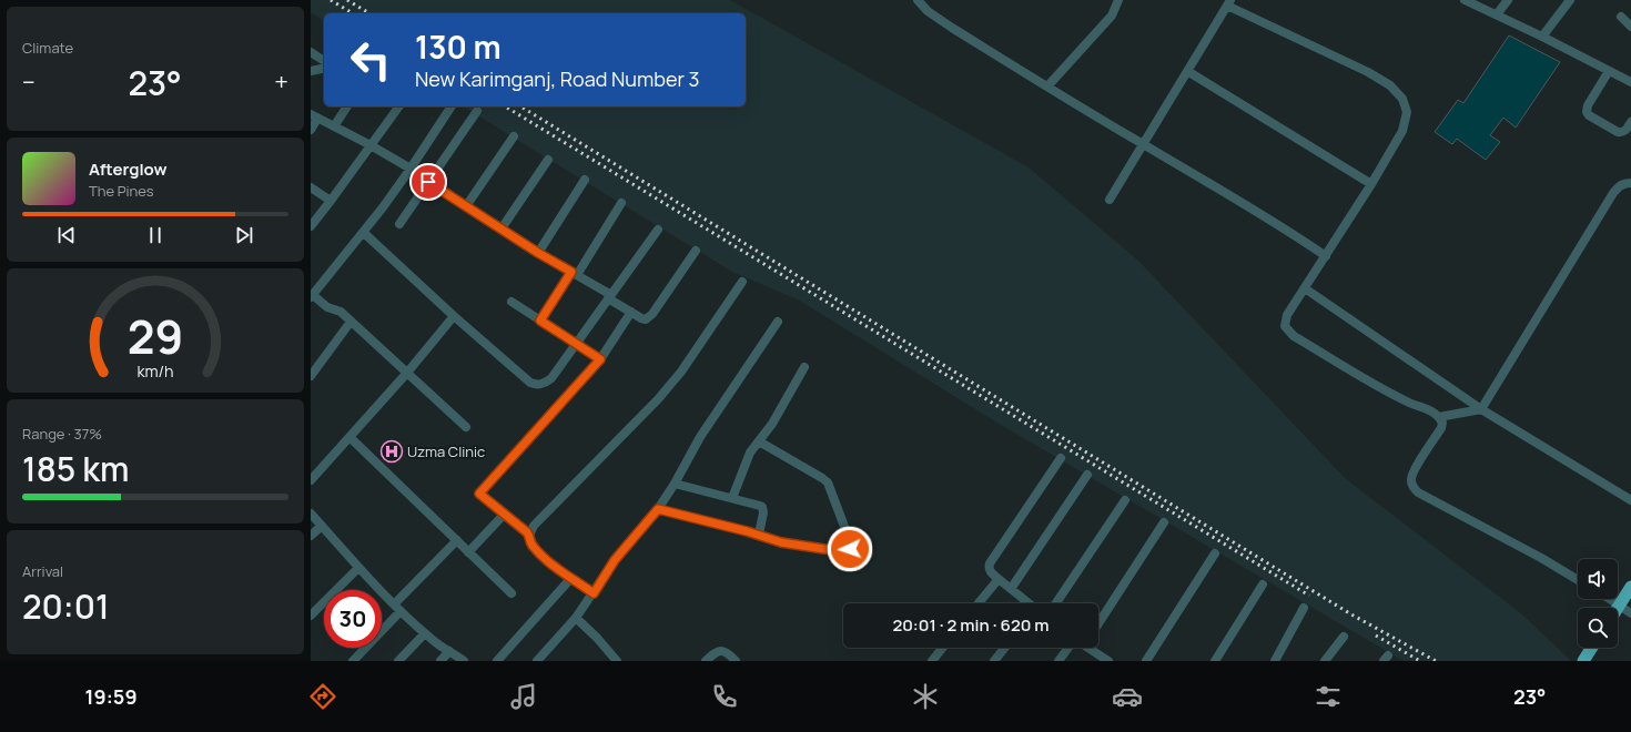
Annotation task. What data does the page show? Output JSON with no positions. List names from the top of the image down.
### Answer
{
  "places": {
    "hospital": ["Uzma Clinic"]
  },
  "page": {
    "tile": [
      "Climate",
      ["Range · 37%", "185 km"],
      ["Arrival", "20:01"]
    ],
    "turn": ["130 m", "New Karimganj, Road Number 3"],
    "heat": ["−", "23°", "+"],
    "song": ["Afterglow", "The Pines"],
    "limit": "30",
    "trip": "20:01 · 2 min · 620 m",
    "tabs": ["19:59", "23°"],
    "gauge": ["29", "km/h"]
  }
}
